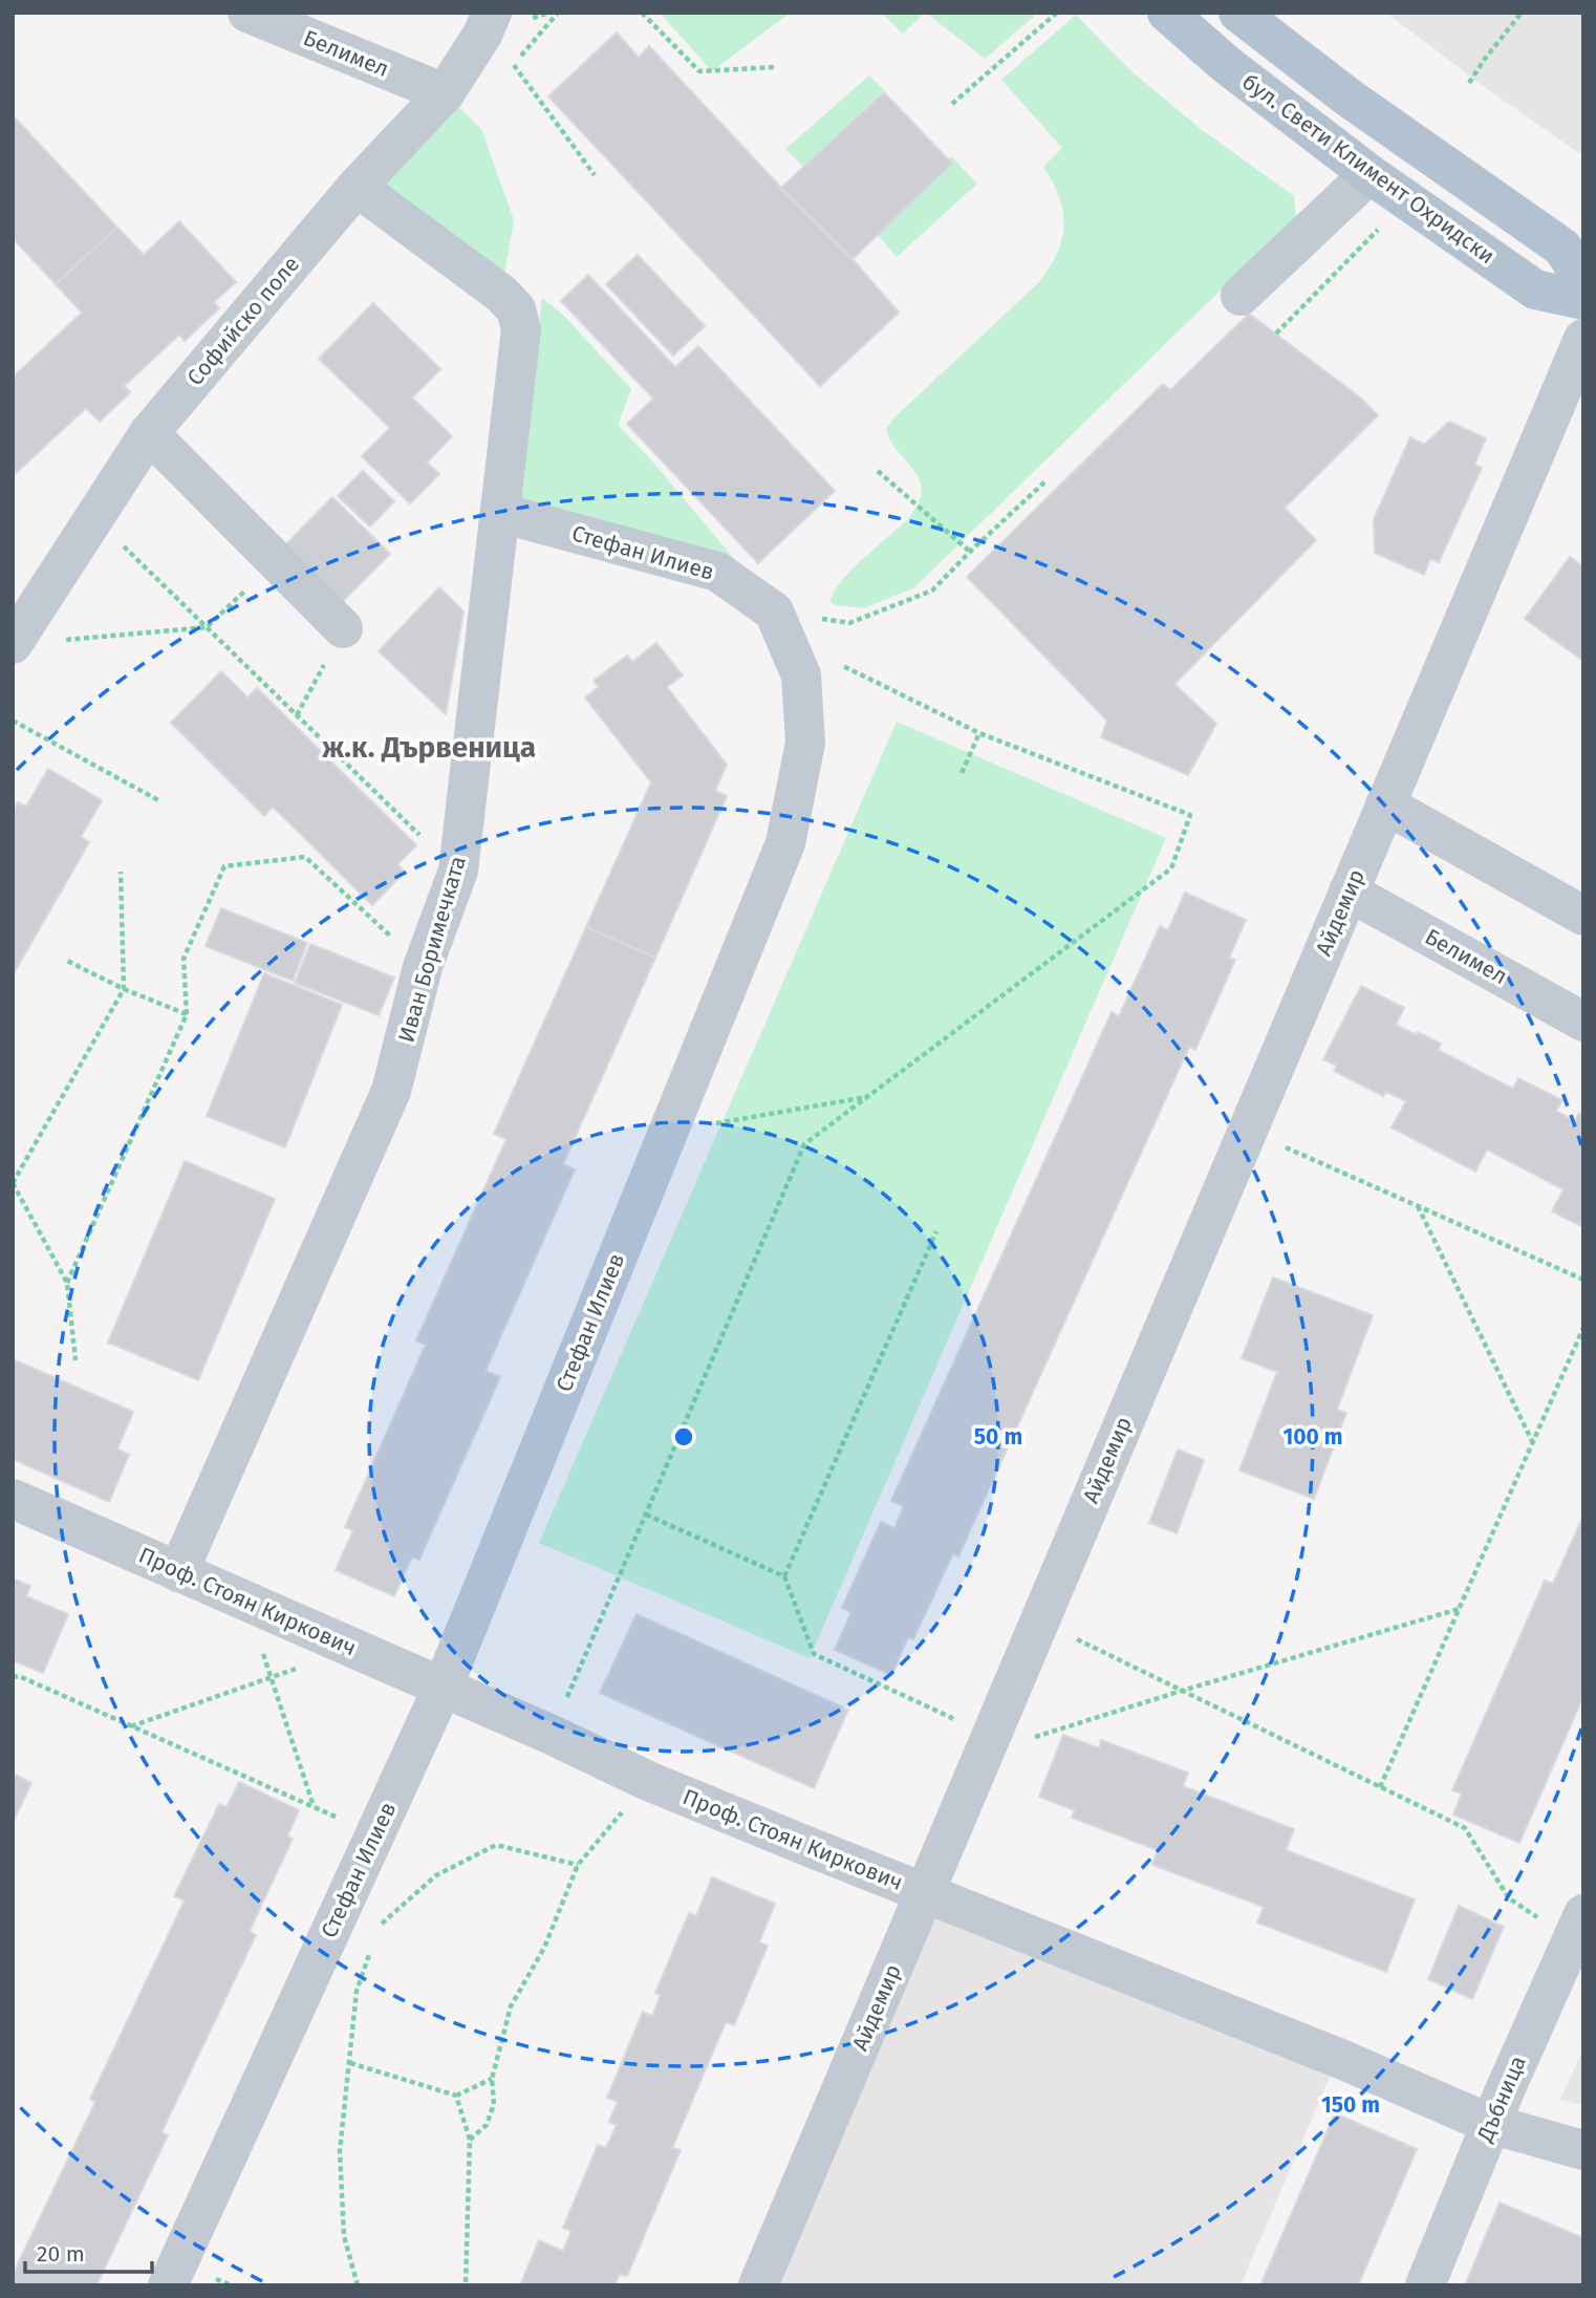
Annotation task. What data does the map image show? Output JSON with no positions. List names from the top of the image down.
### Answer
{
  "streets": {
    "main road": ["бул. Свети Климент Охридски"],
    "street": [
      "Белимел",
      "Софийско поле",
      "Стефан Илиев",
      "Айдемир",
      "Иван Боримечката",
      "Проф. Стоян Киркович",
      "Дъбница"
    ]
  },
  "crossings": [
    ["Белимел", "Софийско поле"],
    ["Белимел", "Айдемир"],
    ["Софийско поле", "Иван Боримечката"],
    ["Стефан Илиев", "Иван Боримечката"],
    ["Стефан Илиев", "Проф. Стоян Киркович"],
    ["Айдемир", "Проф. Стоян Киркович"],
    ["Иван Боримечката", "Проф. Стоян Киркович"],
    ["Проф. Стоян Киркович", "Дъбница"]
  ],
  "districts": ["ж.к. Дървеница"],
  "scale_bar": "20 m",
  "rings": ["50 m", "100 m", "150 m"]
}
